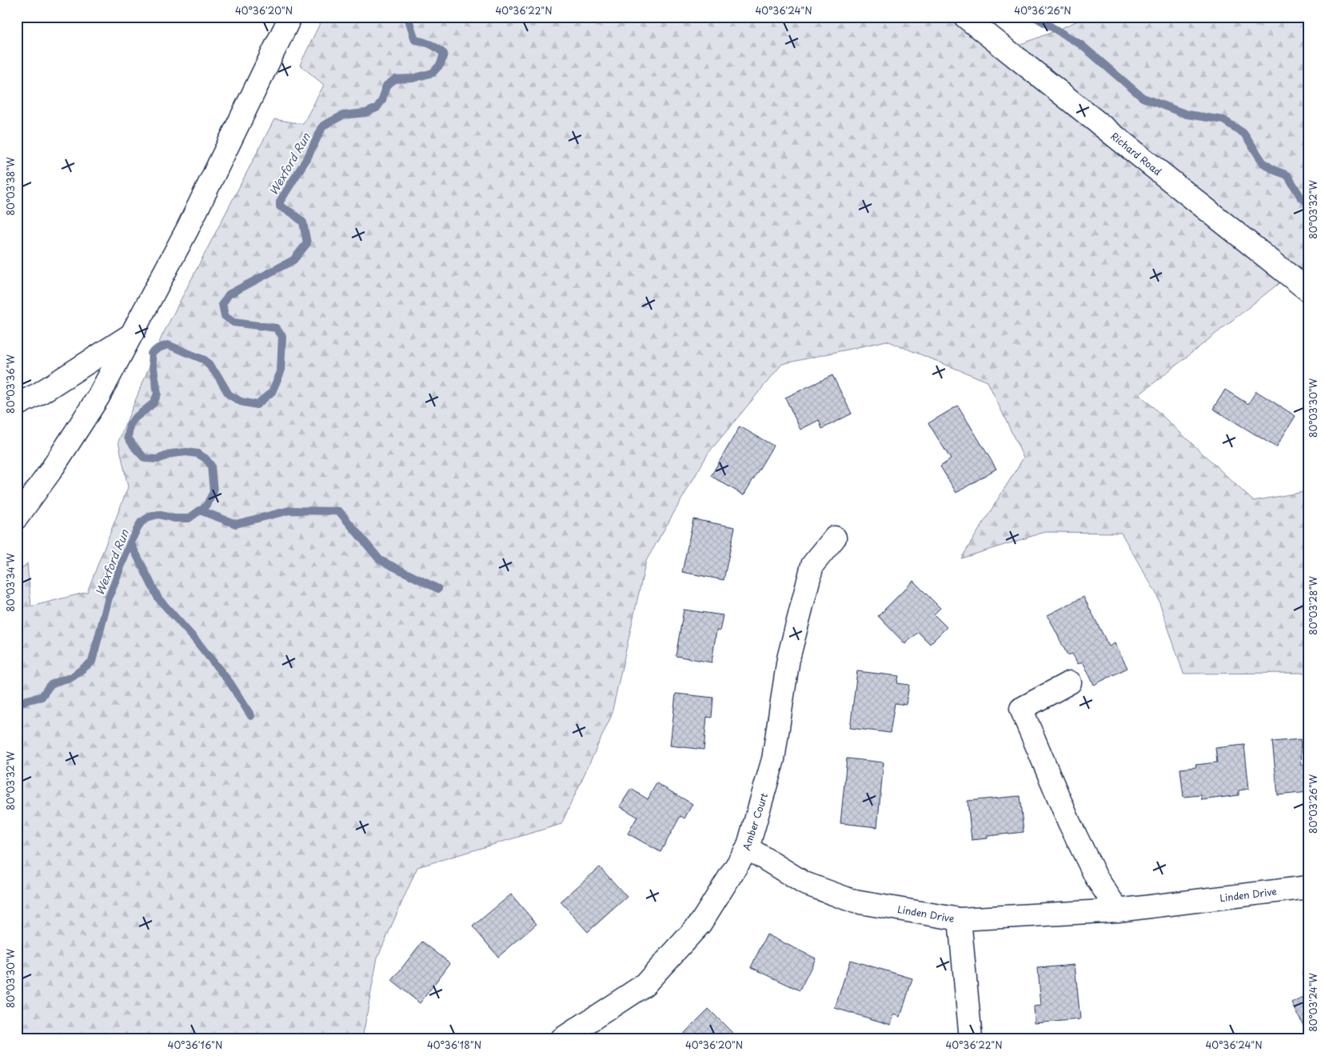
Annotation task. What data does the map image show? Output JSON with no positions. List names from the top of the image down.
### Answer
{
  "streets": {
    "street": ["Richard Road", "Amber Court", "Linden Drive"]
  },
  "crossings": [
    ["Amber Court", "Linden Drive"]
  ],
  "water": ["Wexford Run"],
  "coordinates": [
    "40°36'20\"N",
    "40°36'22\"N",
    "40°36'24\"N",
    "40°36'26\"N",
    "80°03'38\"W",
    "80°03'32\"W",
    "80°03'36\"W",
    "80°03'30\"W",
    "80°03'34\"W",
    "80°03'28\"W",
    "80°03'26\"W",
    "80°03'24\"W",
    "40°36'16\"N",
    "40°36'18\"N"
  ]
}
